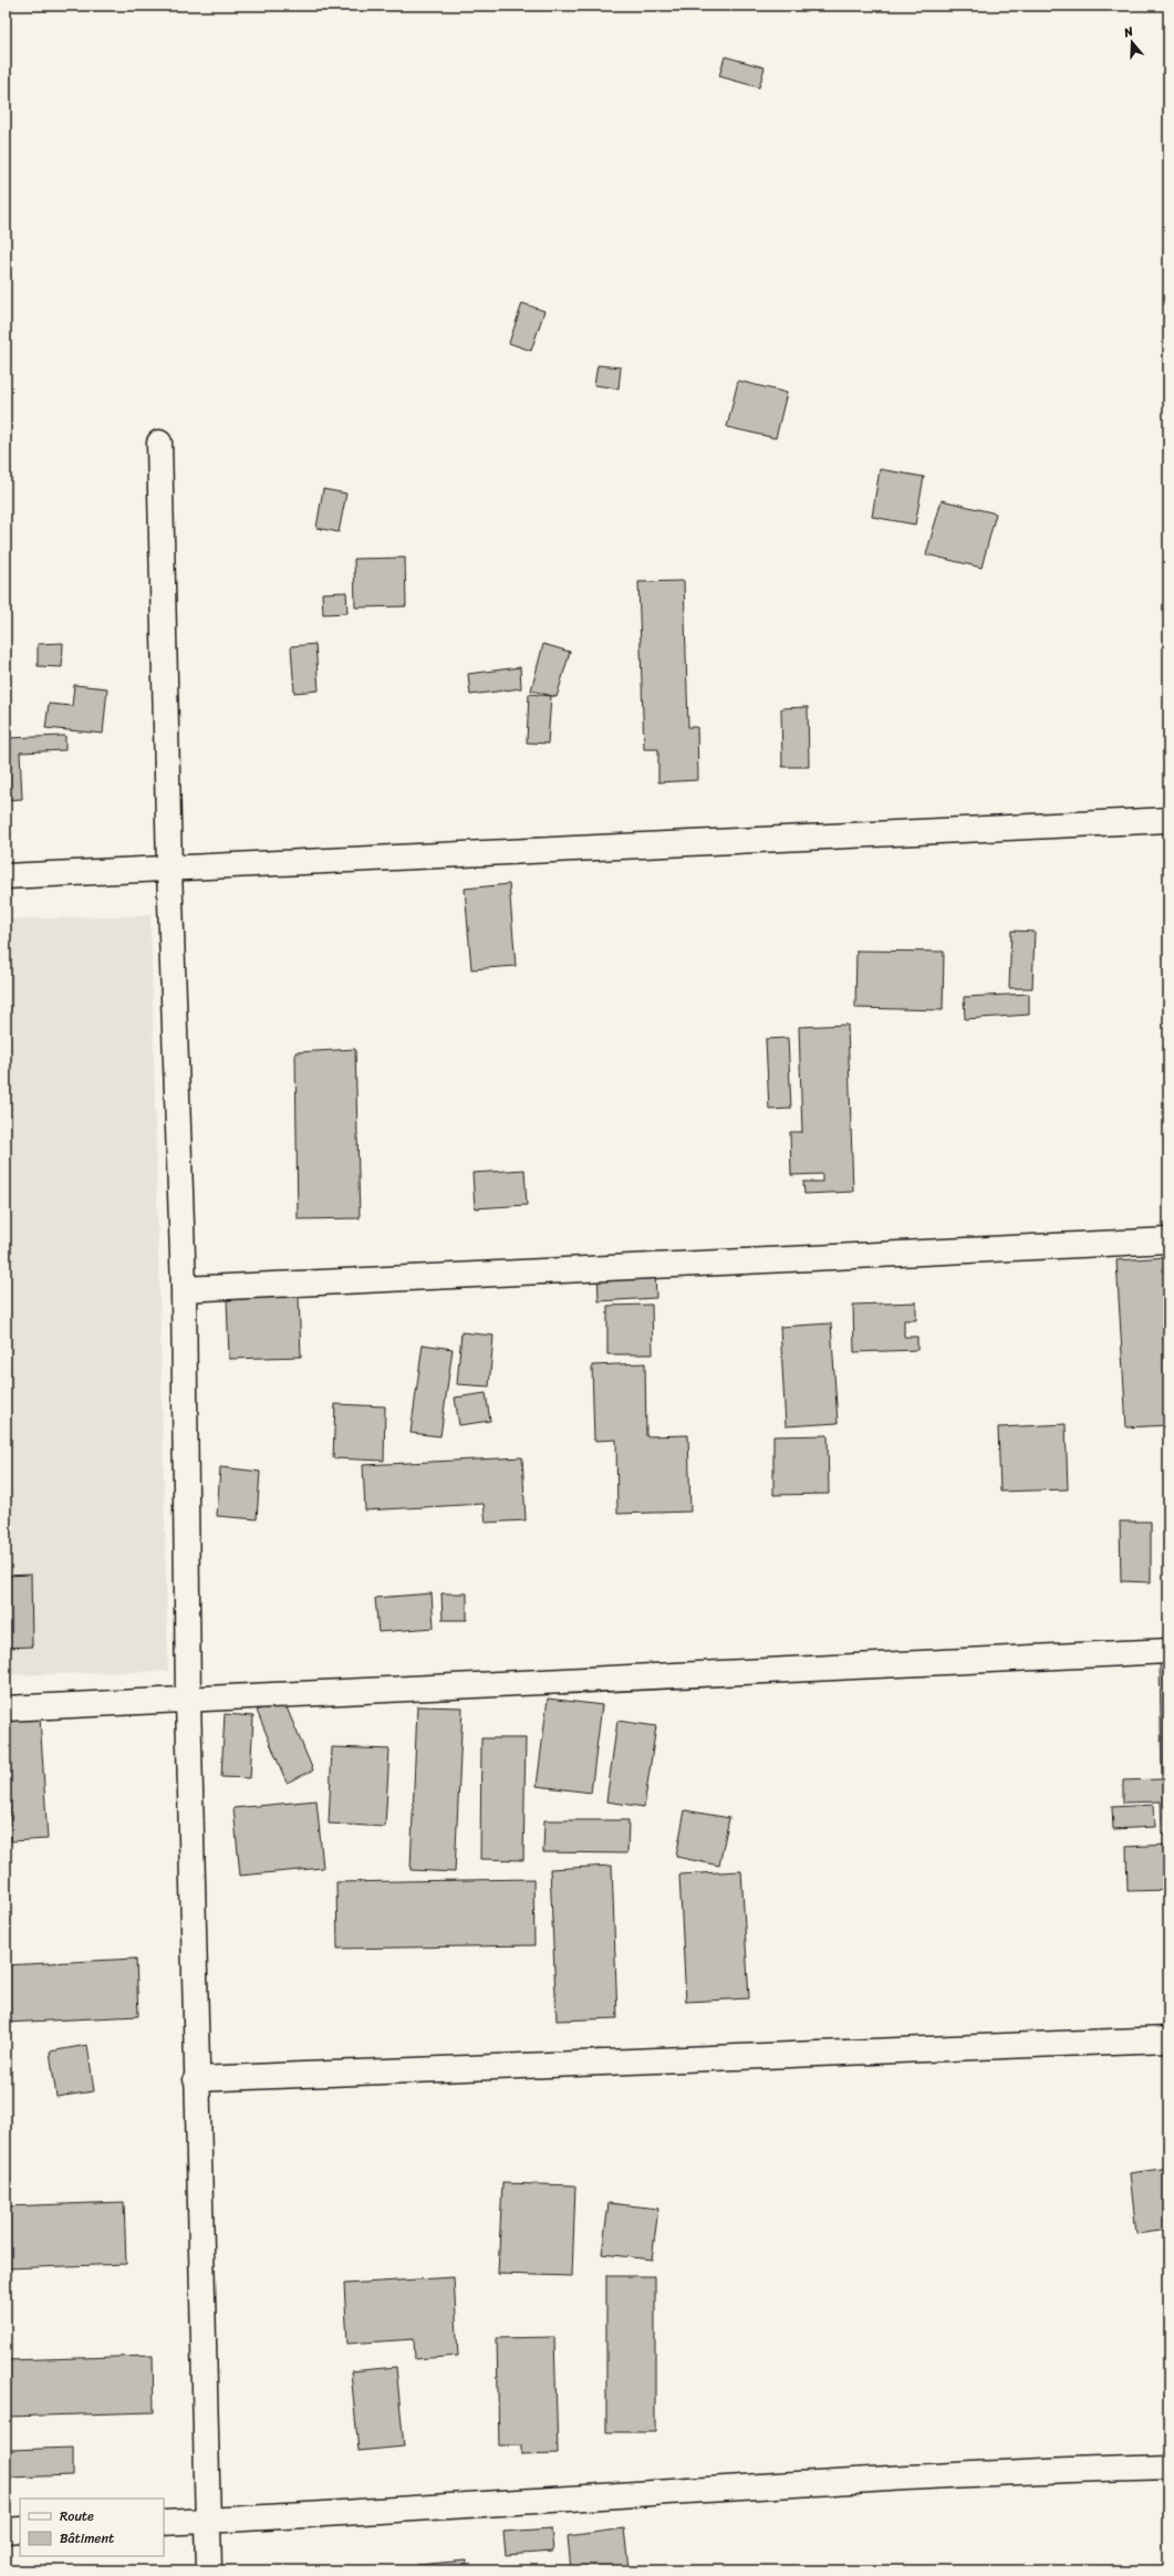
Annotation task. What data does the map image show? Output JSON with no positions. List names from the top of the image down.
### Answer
{
  "legend": ["Route", "Bâtiment"],
  "north": "top"
}
